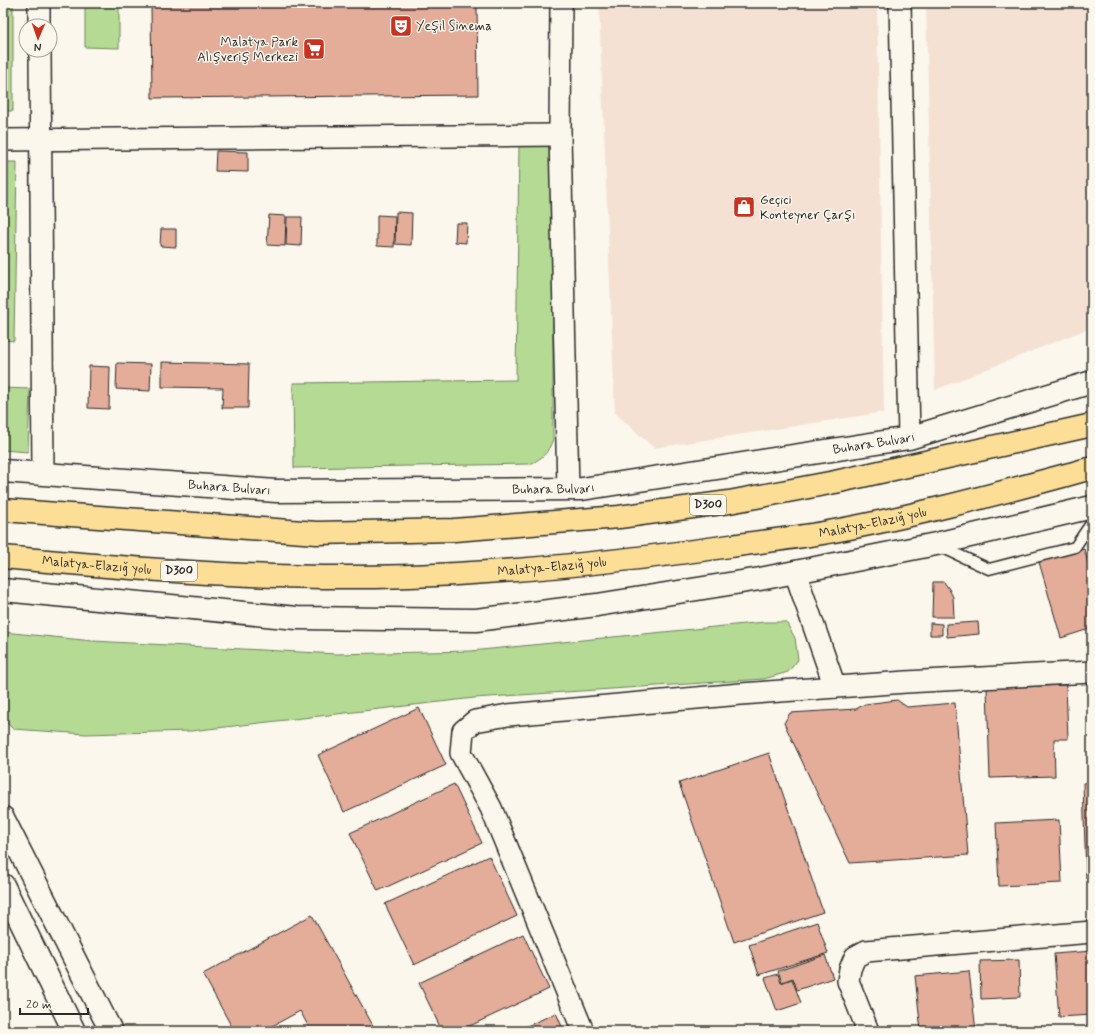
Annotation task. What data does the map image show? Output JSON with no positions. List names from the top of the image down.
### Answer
{
  "streets": {
    "highway": ["D300", "Malatya-Elazığ yolu"],
    "main road": ["Buhara Bulvarı"]
  },
  "places": {
    "theatre": ["Yeşil Sinema"],
    "supermarket": ["Malatya Park Alışveriş Merkezi"],
    "shop": ["Geçici Konteyner Çarşı"]
  },
  "scale_bar": "20 m",
  "north": "bottom"
}
